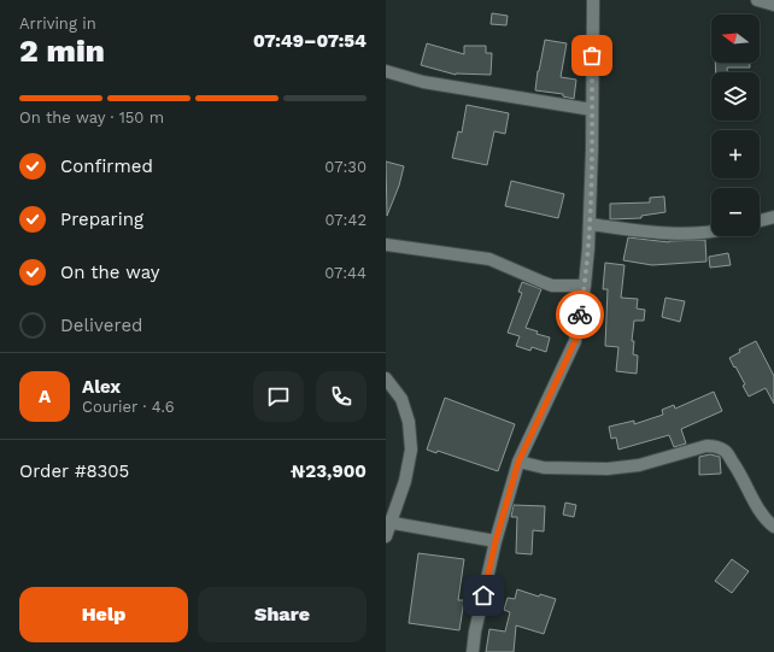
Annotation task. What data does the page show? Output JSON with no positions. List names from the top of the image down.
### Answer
{
  "north": "left",
  "page": {
    "heading": ["2 min", "Arriving in", "07:49–07:54"],
    "panel": [
      "Alex",
      "Courier · 4.6",
      "Order #8305",
      "₦23,900"
    ],
    "map_buttons": ["+", "−"],
    "bar": "On the way · 150 m",
    "list": [
      ["Confirmed", "07:30"],
      ["Preparing", "07:42"],
      ["On the way", "07:44"],
      "Delivered"
    ],
    "round": "A",
    "buttons": ["Help", "Share"]
  }
}
